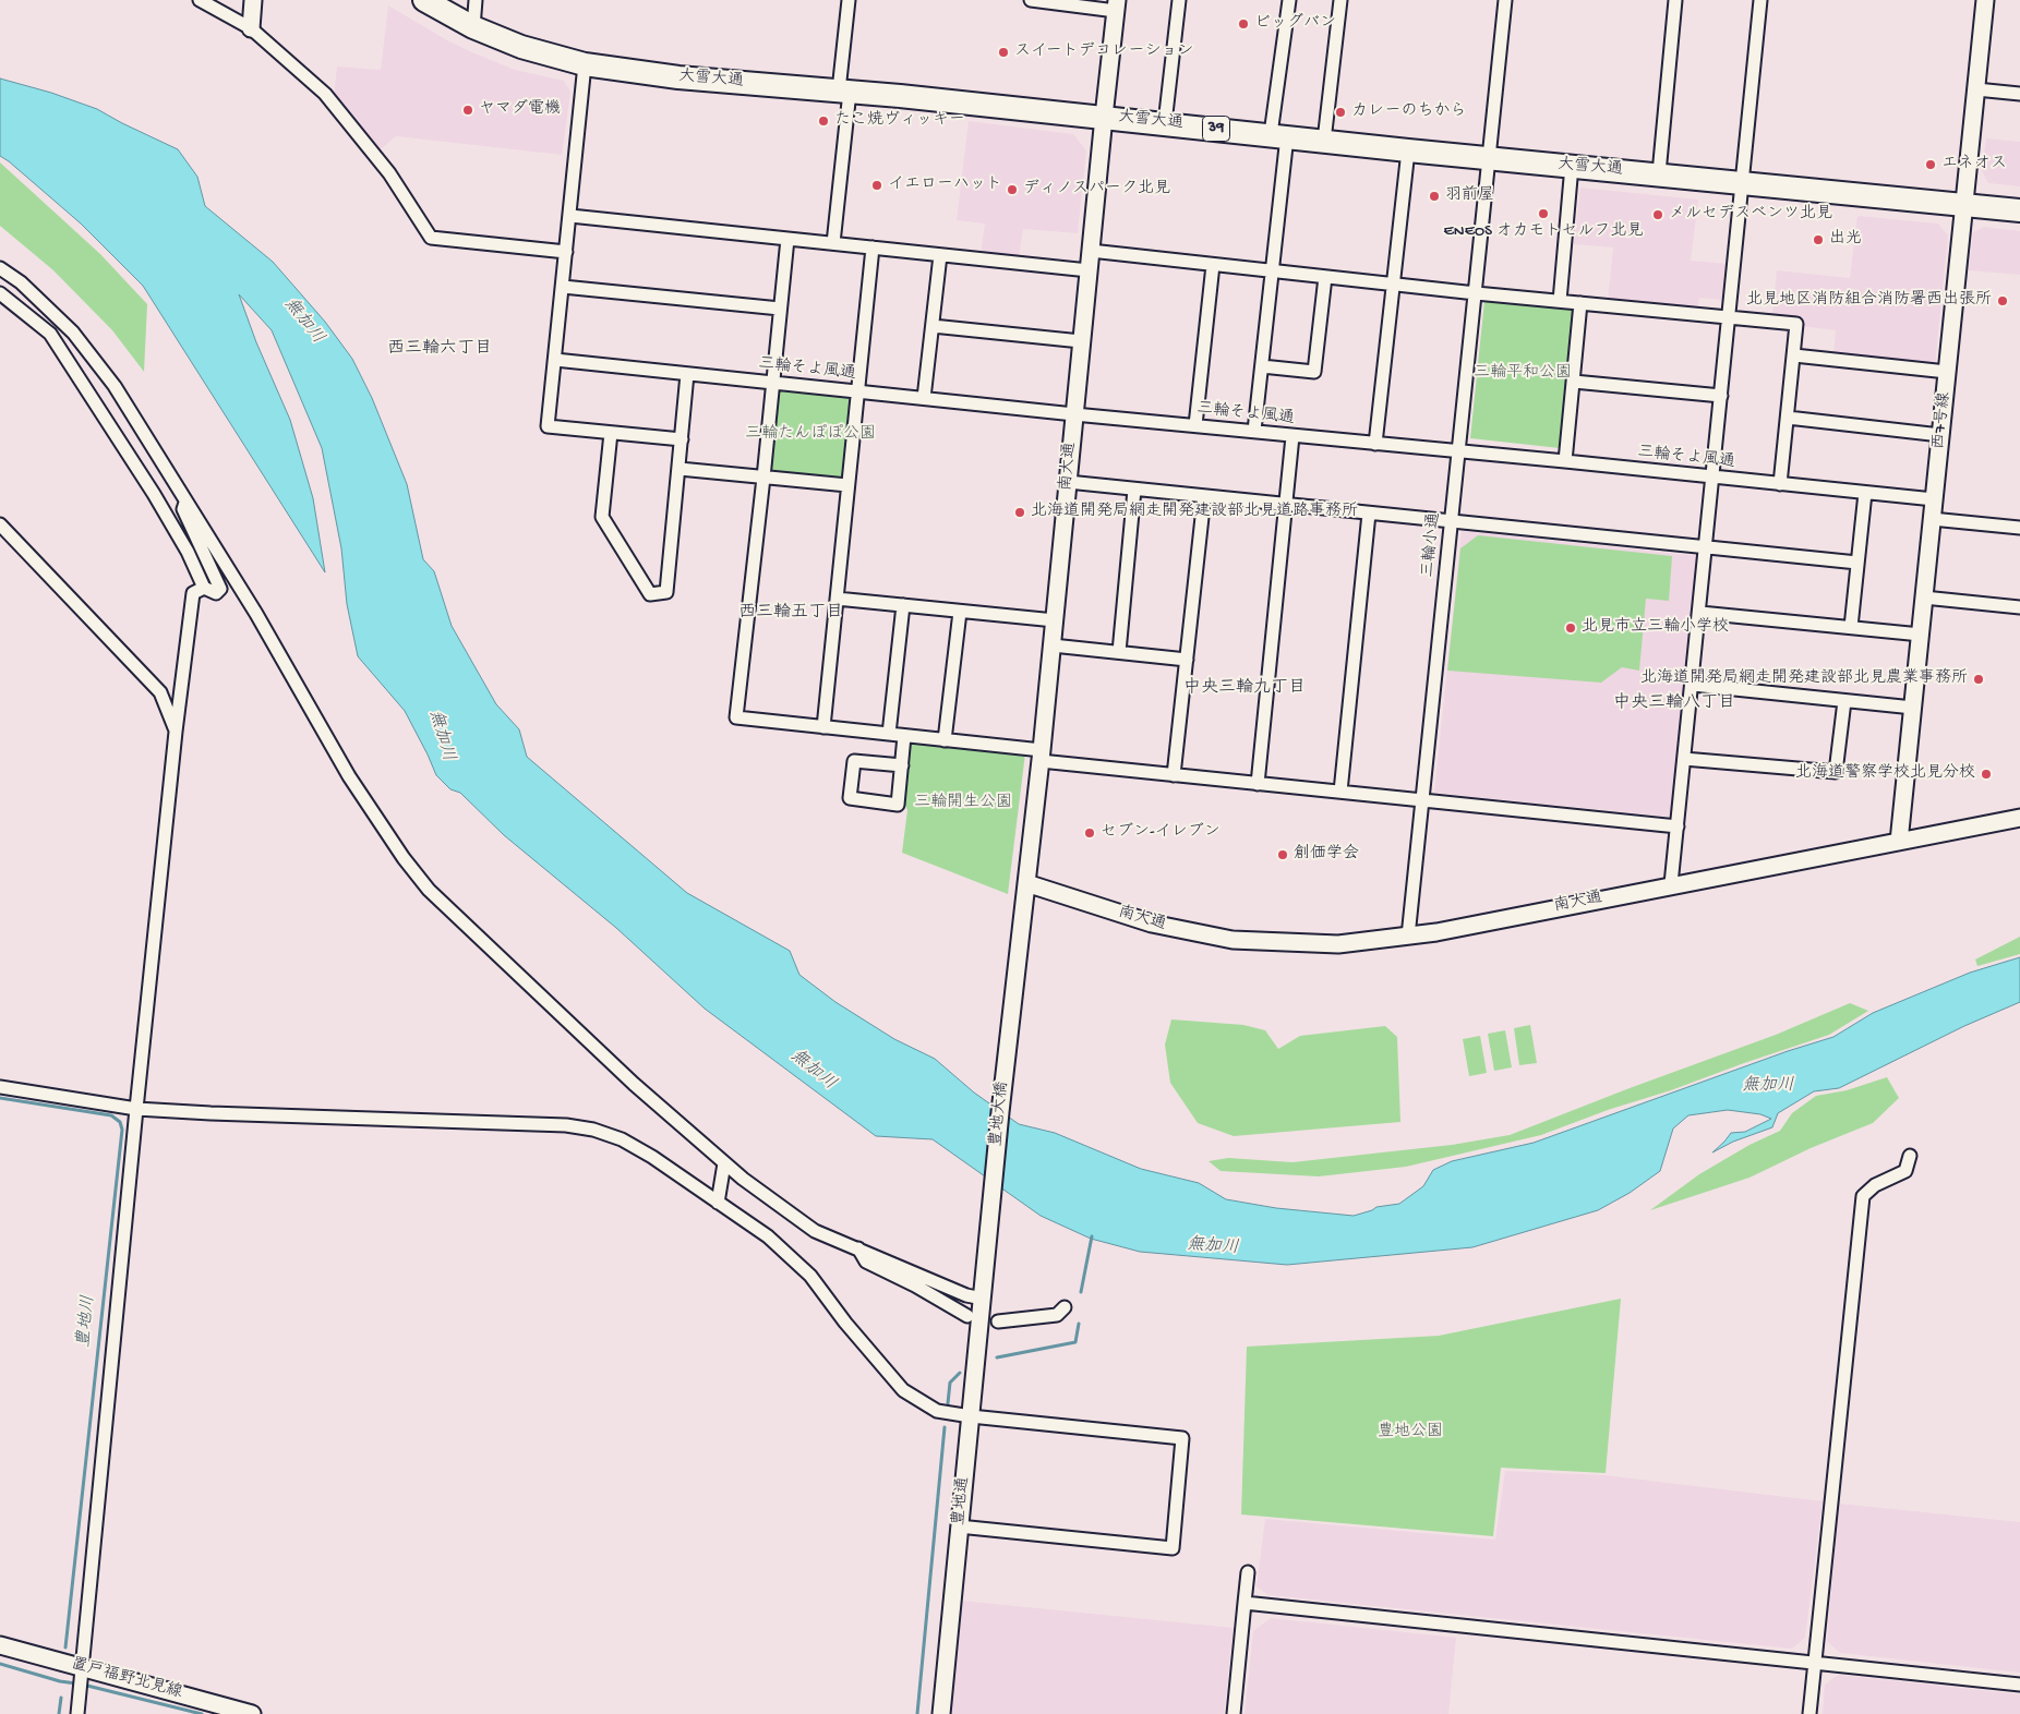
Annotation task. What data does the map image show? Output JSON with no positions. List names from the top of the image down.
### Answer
{
  "streets": {
    "highway": ["大雪大通", "39"],
    "main road": [
      "西7号線",
      "南大通",
      "豊地大橋",
      "豊地通",
      "置戸福野北見線"
    ],
    "street": ["三輪そよ風通", "三輪小通"]
  },
  "crossings": [
    ["大雪大通", "西7号線"],
    ["大雪大通", "南大通"],
    ["大雪大通", "三輪小通"],
    ["三輪そよ風通", "西7号線"],
    ["三輪そよ風通", "南大通"],
    ["三輪そよ風通", "三輪小通"],
    ["西7号線", "南大通"],
    ["南大通", "三輪小通"],
    ["南大通", "豊地大橋"],
    ["豊地大橋", "豊地通"]
  ],
  "districts": [
    "西三輪六丁目",
    "西三輪五丁目",
    "中央三輪九丁目",
    "中央三輪八丁目"
  ],
  "water": ["無加川", "豊地川"],
  "parks": [
    "三輪平和公園",
    "三輪たんぽぽ公園",
    "三輪開生公園",
    "豊地公園"
  ],
  "places": [
    "ビッグバン",
    "スイートデコレーション",
    "ヤマダ電機",
    "カレーのちから",
    "たこ焼ヴィッキー",
    "エネオス",
    "イエローハット",
    "ディノスパーク北見",
    "羽前屋",
    "ENEOS オカモトセルフ北見",
    "メルセデスベンツ北見",
    "出光",
    "北見地区消防組合消防署西出張所",
    "北海道開発局網走開発建設部北見道路事務所",
    "北見市立三輪小学校",
    "北海道開発局網走開発建設部北見農業事務所",
    "北海道警察学校北見分校",
    "セブン-イレブン",
    "創価学会"
  ]
}
